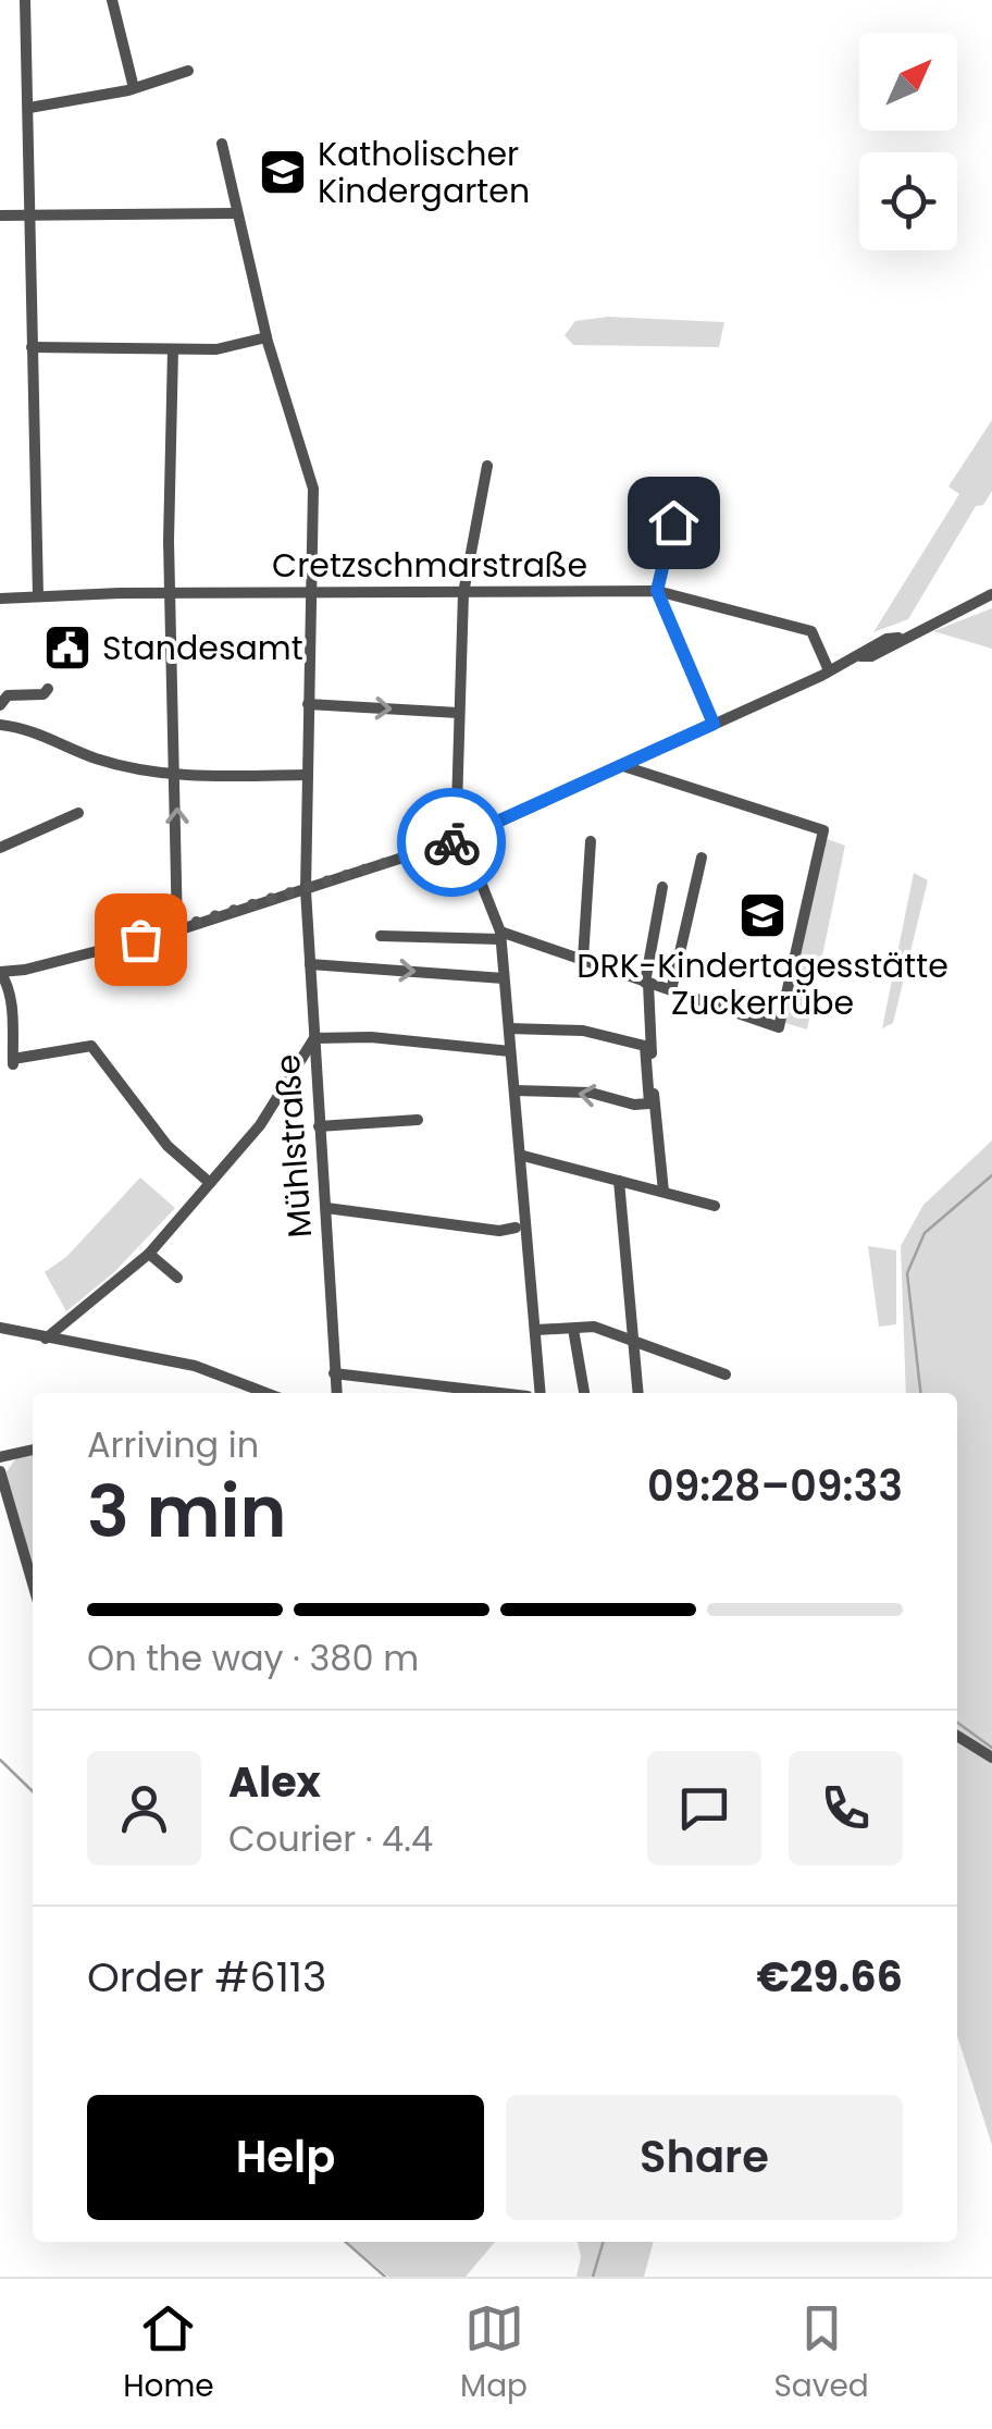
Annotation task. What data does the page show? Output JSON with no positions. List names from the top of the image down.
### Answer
{
  "streets": {
    "street": ["Cretzschmarstraße", "Mühlstraße"]
  },
  "crossings": [
    ["Cretzschmarstraße", "Mühlstraße"]
  ],
  "places": {
    "school or university": ["Katholischer Kindergarten", "DRK-Kindertagesstätte Zuckerrübe"],
    "public building": ["Standesamt"]
  },
  "north": "top right",
  "page": {
    "heading": ["3 min", "Arriving in", "09:28–09:33"],
    "panel": [
      "Alex",
      "Courier · 4.4",
      "Order #6113",
      "€29.66"
    ],
    "bar": "On the way · 380 m",
    "buttons": ["Help", "Share"],
    "tabs": ["Home", "Map", "Saved"]
  }
}
